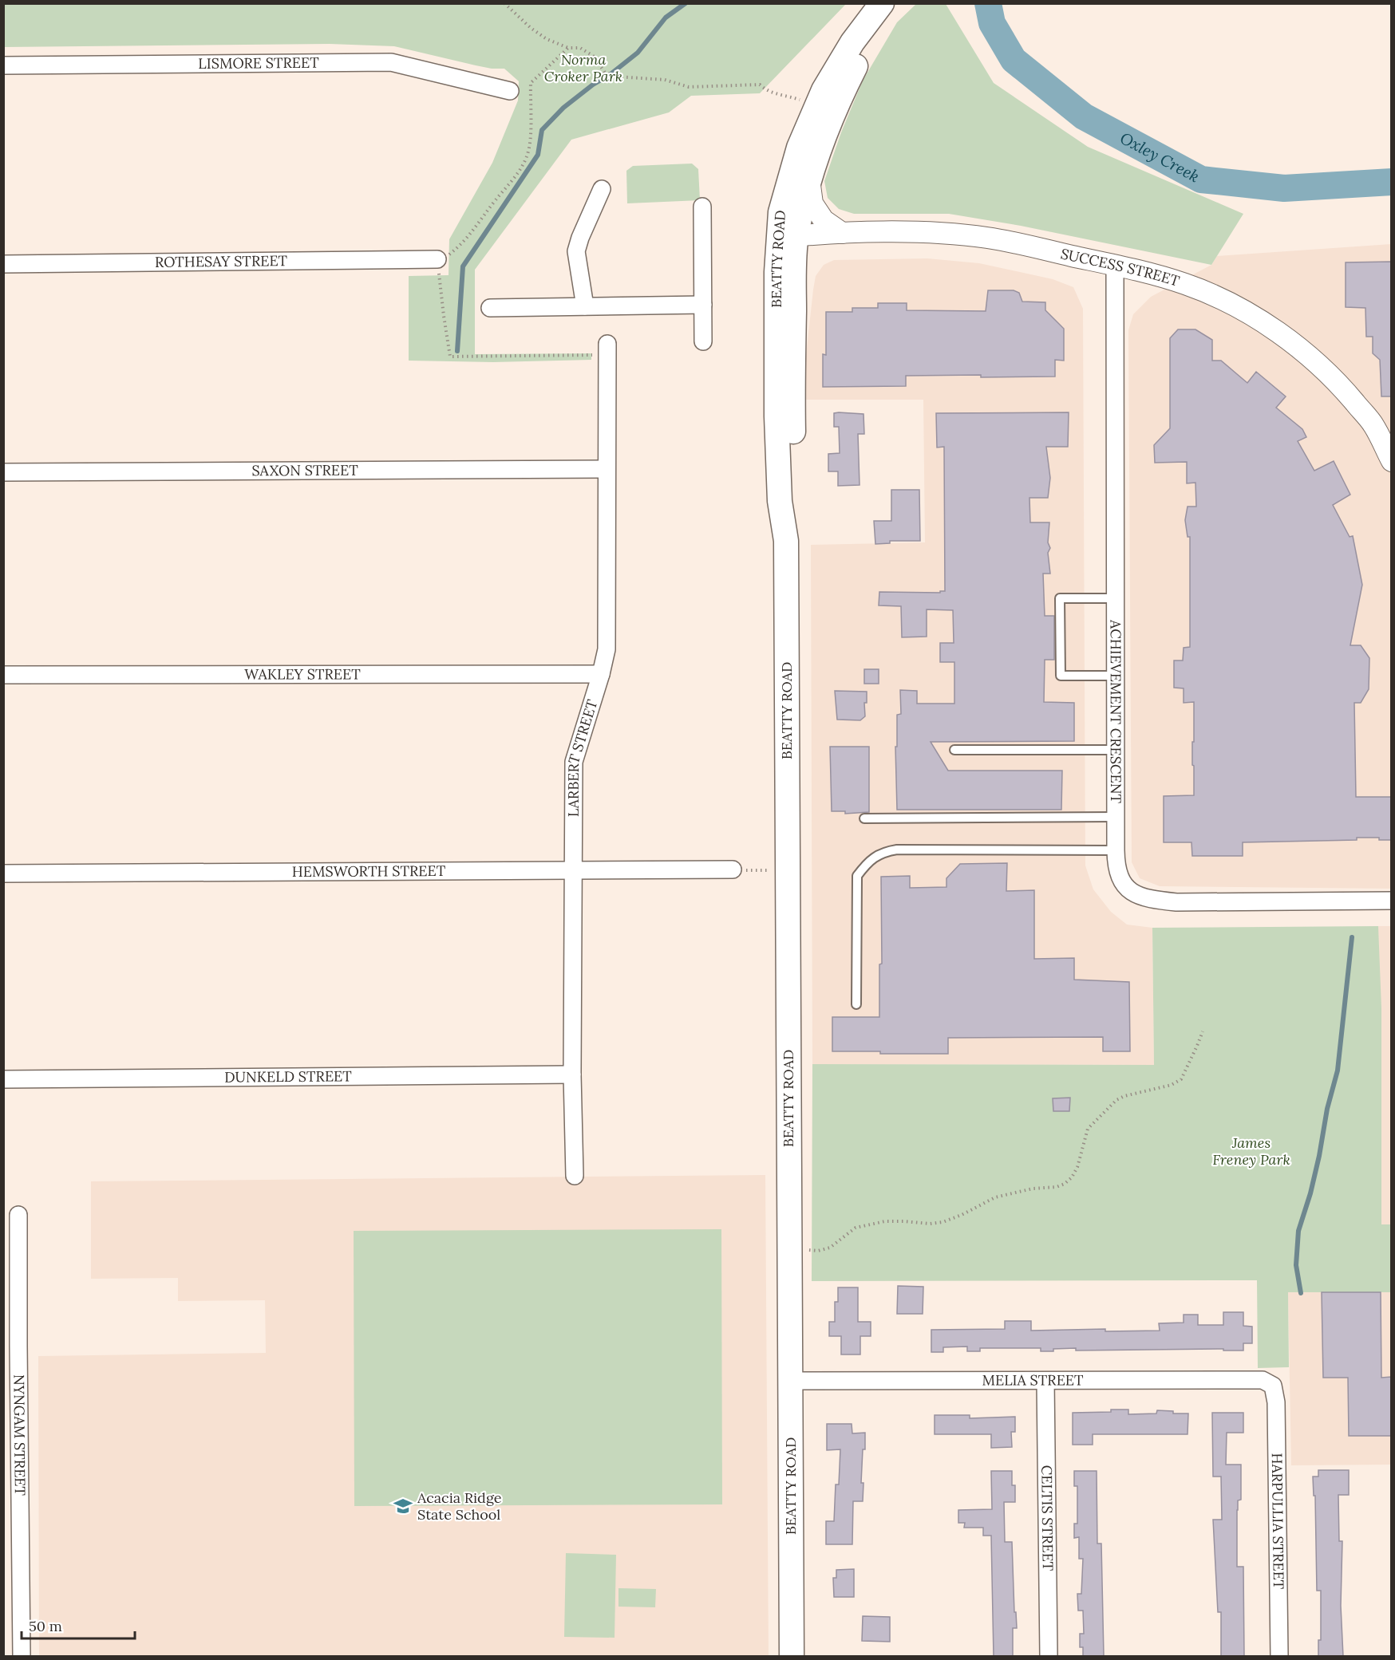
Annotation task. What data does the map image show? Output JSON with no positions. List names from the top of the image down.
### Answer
{
  "streets": {
    "main road": ["BEATTY ROAD"],
    "street": [
      "LISMORE STREET",
      "ROTHESAY STREET",
      "SUCCESS STREET",
      "SAXON STREET",
      "WAKLEY STREET",
      "ACHIEVEMENT CRESCENT",
      "LARBERT STREET",
      "HEMSWORTH STREET",
      "DUNKELD STREET",
      "MELIA STREET",
      "NYNGAM STREET",
      "CELTIS STREET",
      "HARPULLIA STREET"
    ]
  },
  "crossings": [
    ["BEATTY ROAD", "SUCCESS STREET"],
    ["BEATTY ROAD", "MELIA STREET"],
    ["SUCCESS STREET", "ACHIEVEMENT CRESCENT"],
    ["SAXON STREET", "LARBERT STREET"],
    ["WAKLEY STREET", "LARBERT STREET"],
    ["LARBERT STREET", "HEMSWORTH STREET"],
    ["LARBERT STREET", "DUNKELD STREET"],
    ["MELIA STREET", "CELTIS STREET"],
    ["MELIA STREET", "HARPULLIA STREET"]
  ],
  "water": ["Oxley Creek"],
  "parks": ["Norma Croker Park", "James Freney Park"],
  "places": {
    "school or university": ["Acacia Ridge State School"]
  },
  "scale_bar": "50 m"
}
